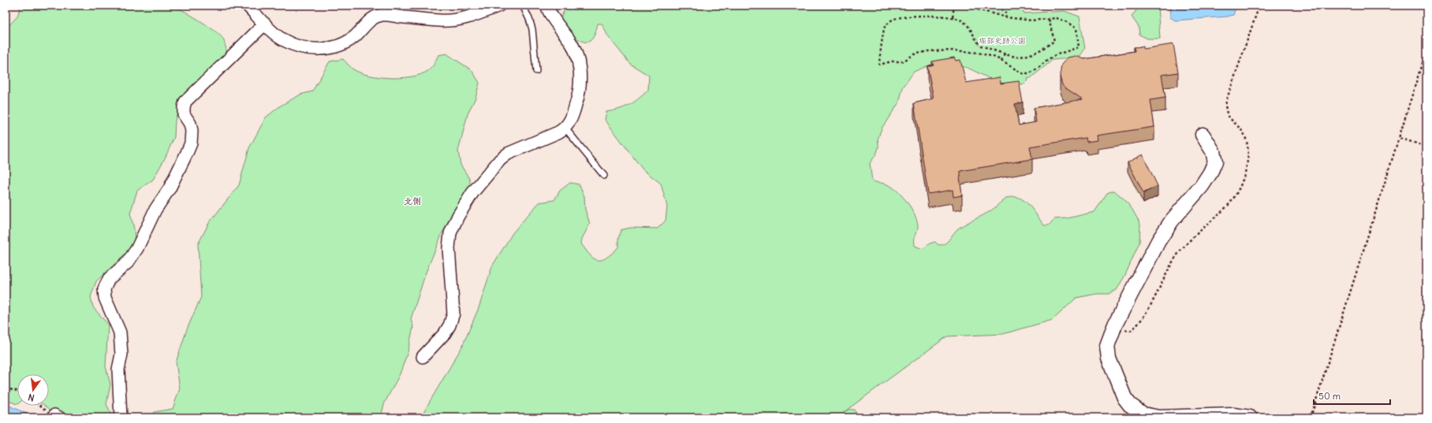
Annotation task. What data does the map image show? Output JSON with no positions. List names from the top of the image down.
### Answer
{
  "districts": ["北側"],
  "parks": ["堀部史跡公園"],
  "scale_bar": "50 m",
  "north": "bottom"
}
